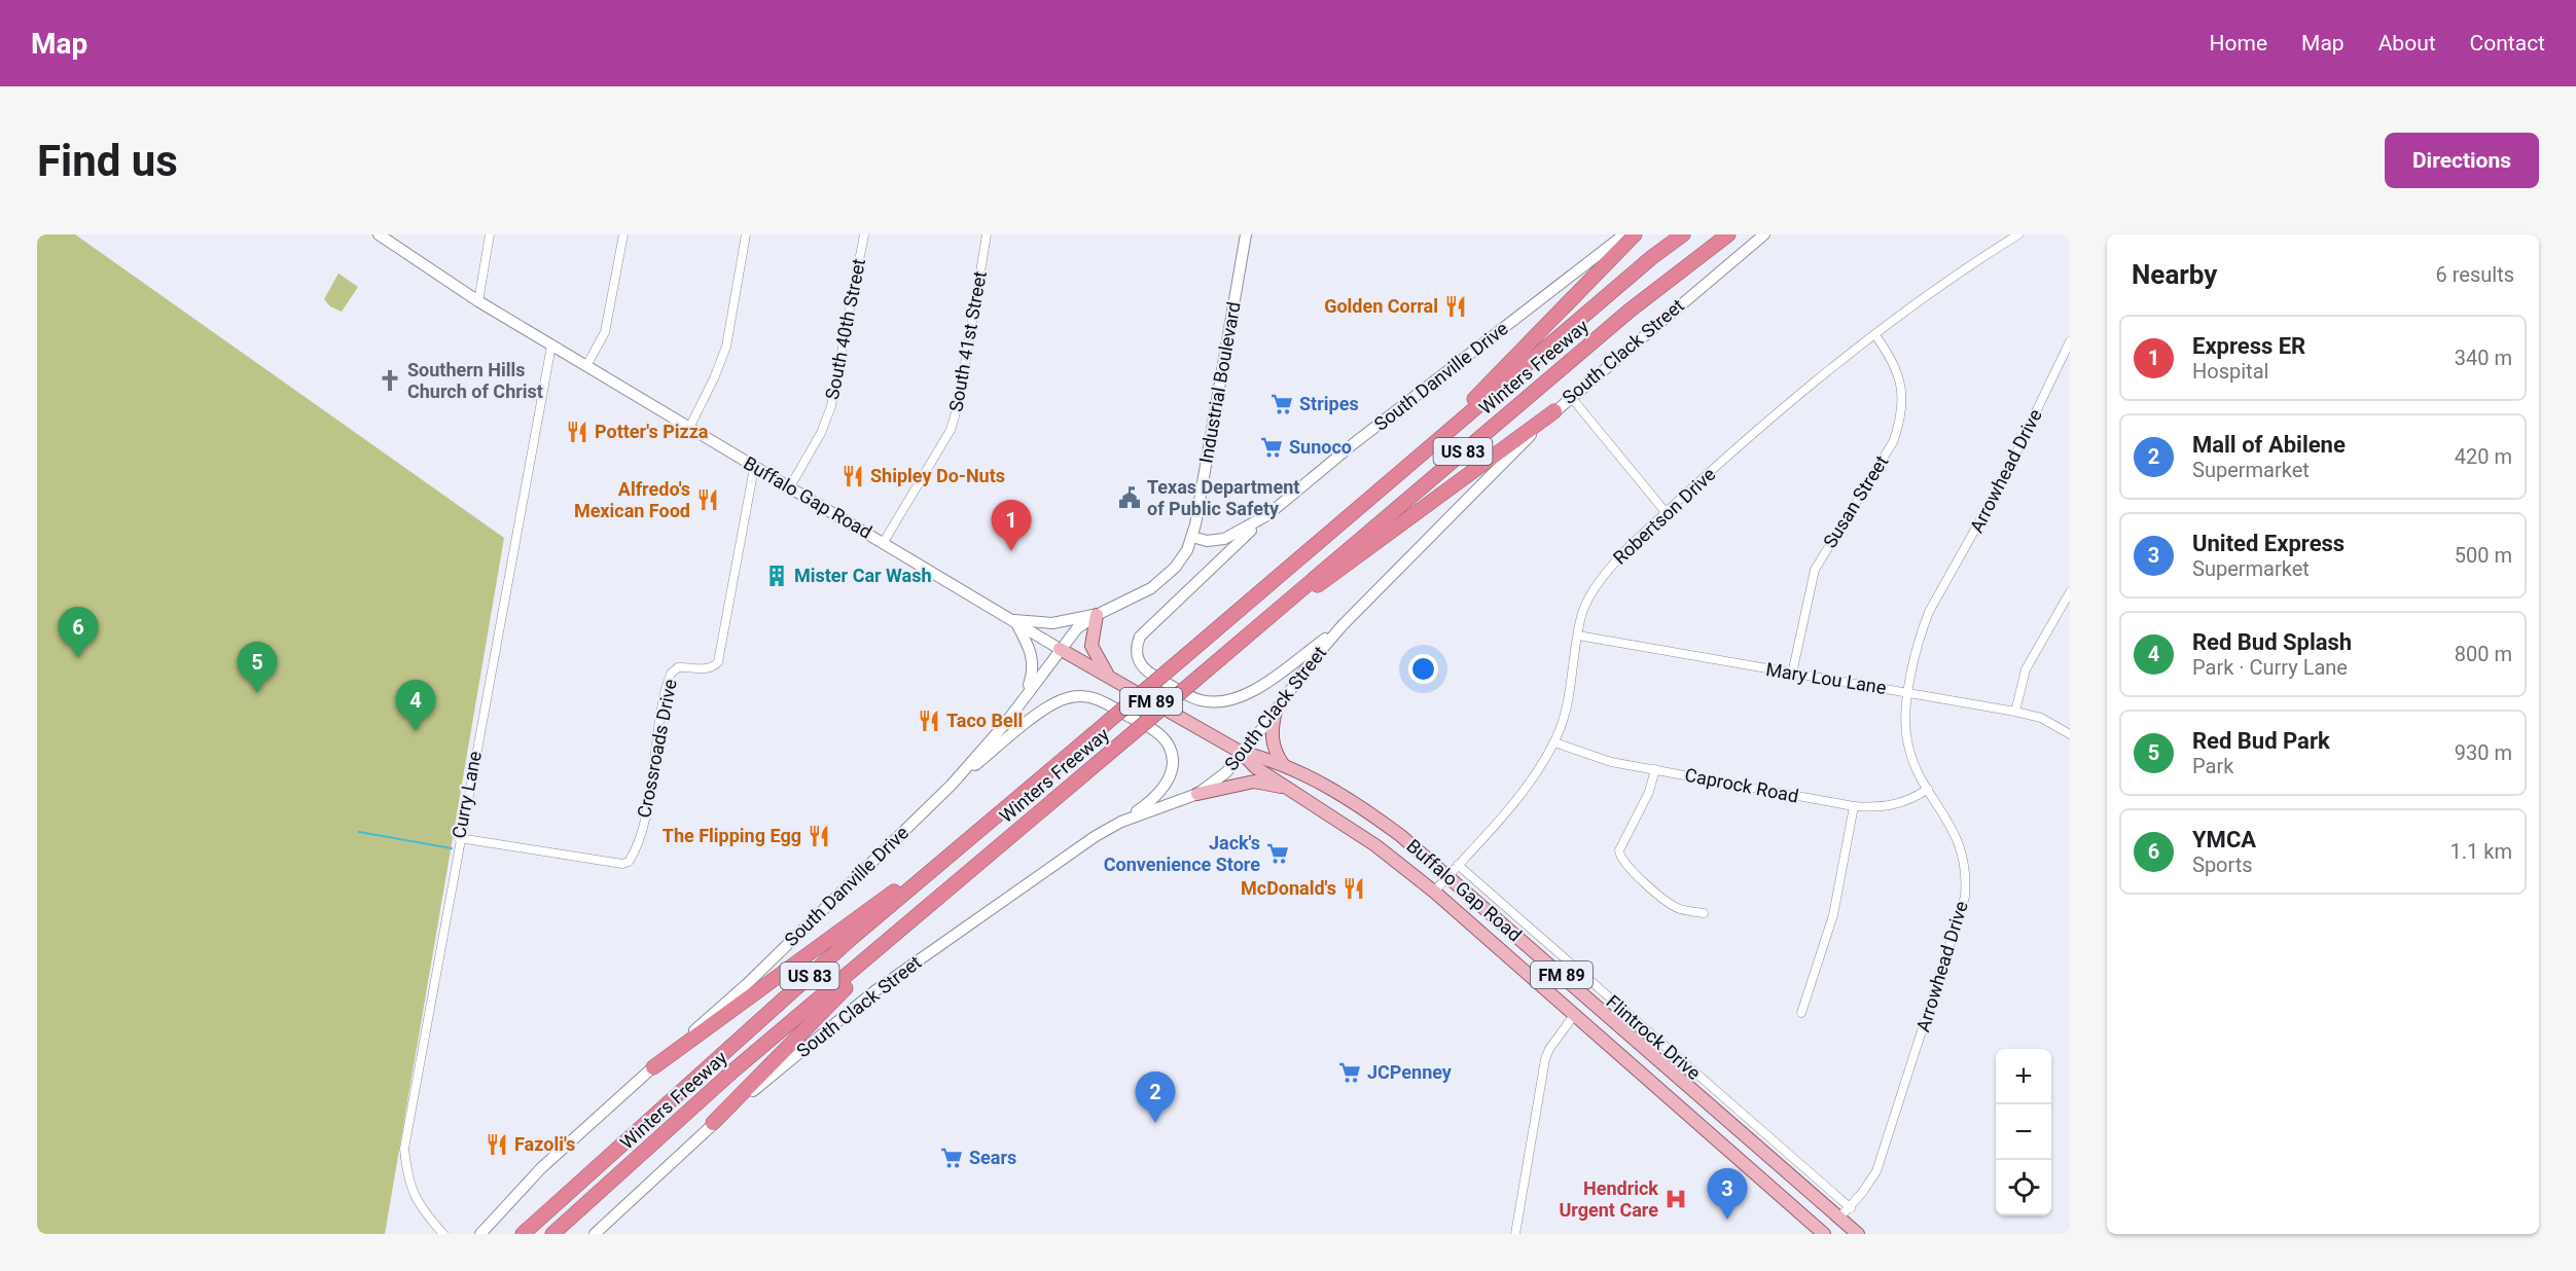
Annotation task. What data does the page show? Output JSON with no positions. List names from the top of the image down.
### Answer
{
  "streets": {
    "highway": ["Winters Freeway", "US 83"],
    "main road": [
      "South Clack Street",
      "South Danville Drive",
      "Industrial Boulevard",
      "Buffalo Gap Road",
      "FM 89"
    ],
    "street": [
      "South 40th Street",
      "South 41st Street",
      "Arrowhead Drive",
      "Susan Street",
      "Robertson Drive",
      "Mary Lou Lane",
      "Crossroads Drive",
      "Caprock Road",
      "Curry Lane",
      "Flintrock Drive"
    ]
  },
  "crossings": [
    ["South 40th Street", "Buffalo Gap Road"],
    ["South 41st Street", "Buffalo Gap Road"],
    ["South Clack Street", "Buffalo Gap Road"],
    ["South Danville Drive", "Industrial Boulevard"],
    ["South Danville Drive", "Buffalo Gap Road"],
    ["Industrial Boulevard", "Buffalo Gap Road"],
    ["Arrowhead Drive", "Buffalo Gap Road"],
    ["Arrowhead Drive", "Mary Lou Lane"],
    ["Arrowhead Drive", "Caprock Road"],
    ["Arrowhead Drive", "Flintrock Drive"],
    ["Buffalo Gap Road", "Robertson Drive"],
    ["Buffalo Gap Road", "Crossroads Drive"],
    ["Buffalo Gap Road", "Curry Lane"],
    ["Susan Street", "Robertson Drive"],
    ["Susan Street", "Mary Lou Lane"],
    ["Robertson Drive", "Mary Lou Lane"],
    ["Robertson Drive", "Caprock Road"],
    ["Robertson Drive", "Flintrock Drive"],
    ["Crossroads Drive", "Curry Lane"]
  ],
  "places": {
    "restaurant": [
      "Golden Corral",
      "Potter's Pizza",
      "Shipley Do-Nuts",
      "Alfredo's Mexican Food",
      "Taco Bell",
      "The Flipping Egg",
      "McDonald's",
      "Fazoli's"
    ],
    "church": ["Southern Hills Church of Christ"],
    "supermarket": [
      "Stripes",
      "Sunoco",
      "Jack's Convenience Store",
      "JCPenney",
      "Sears"
    ],
    "public building": ["Texas Department of Public Safety"],
    "building": ["Mister Car Wash"],
    "hospital": ["Hendrick Urgent Care"]
  },
  "page": {
    "header": "Map",
    "nav": [
      "Home",
      "Map",
      "About",
      "Contact"
    ],
    "buttons": "Directions",
    "title": "Find us",
    "heading": ["Nearby", "6 results"],
    "list": [
      {
        "mark": "1",
        "name": "Express ER",
        "note": "Hospital",
        "value": "340 m"
      },
      {
        "mark": "2",
        "name": "Mall of Abilene",
        "note": "Supermarket",
        "value": "420 m"
      },
      {
        "mark": "3",
        "name": "United Express",
        "note": "Supermarket",
        "value": "500 m"
      },
      {
        "mark": "4",
        "name": "Red Bud Splash",
        "note": "Park · Curry Lane",
        "value": "800 m"
      },
      {
        "mark": "5",
        "name": "Red Bud Park",
        "note": "Park",
        "value": "930 m"
      },
      {
        "mark": "6",
        "name": "YMCA",
        "note": "Sports",
        "value": "1.1 km"
      }
    ],
    "pins": [
      "1",
      "6",
      "5",
      "4",
      "2",
      "3"
    ],
    "map_buttons": ["+", "−"]
  }
}
